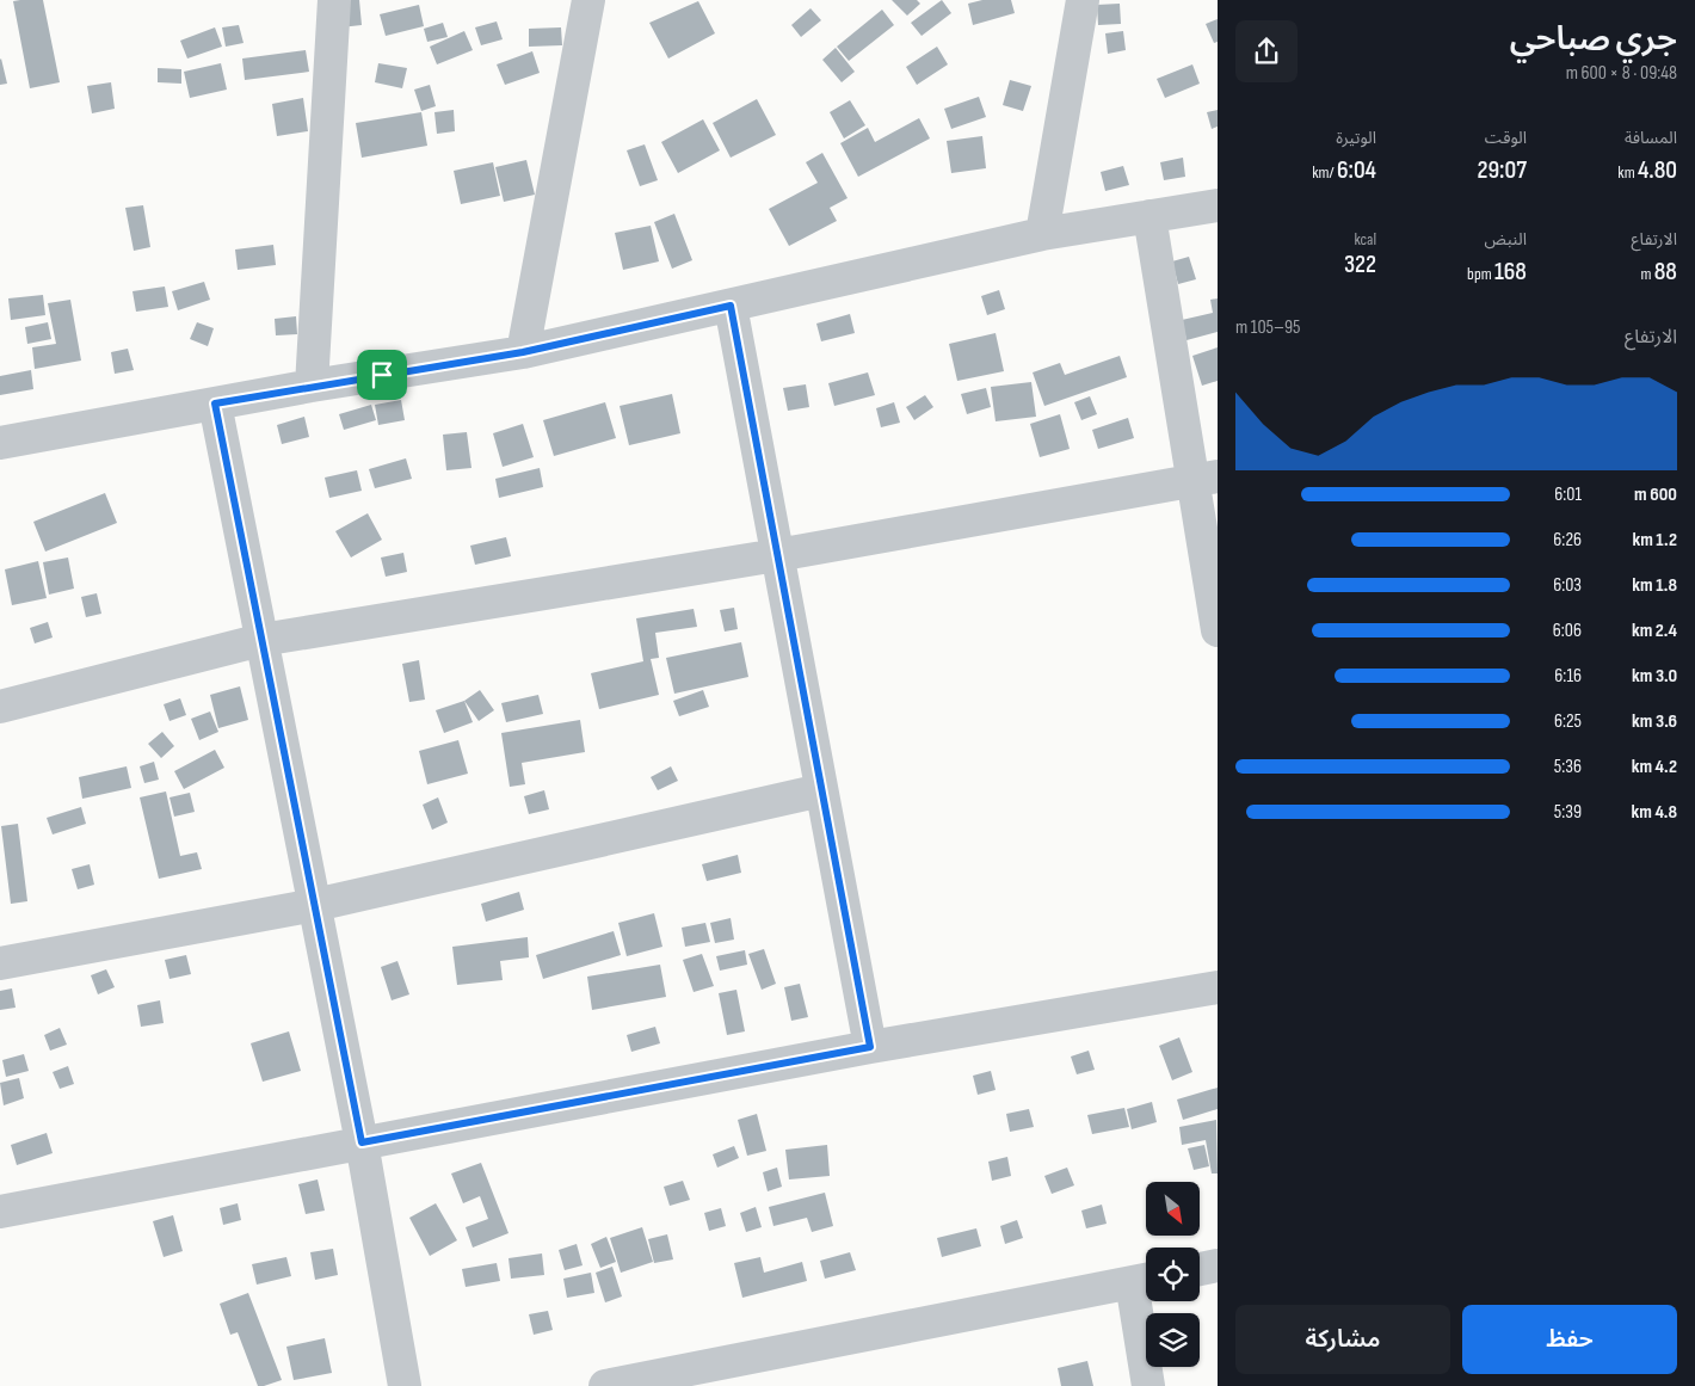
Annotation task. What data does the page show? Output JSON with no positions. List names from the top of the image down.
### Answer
{
  "north": "bottom right",
  "page": {
    "heading": ["جري صباحي", "09:48 · 8 × 600 m"],
    "stats": [
      ["المسافة", "4.80 km"],
      ["الوقت", "29:07"],
      ["الوتيرة", "6:04 /km"],
      ["الارتفاع", "88 m"],
      ["النبض", "168 bpm"],
      ["kcal", "322"]
    ],
    "chart": ["الارتفاع", "95–105 m"],
    "list": [
      {
        "name": "600 m",
        "note": "6:01"
      },
      {
        "name": "1.2 km",
        "note": "6:26"
      },
      {
        "name": "1.8 km",
        "note": "6:03"
      },
      {
        "name": "2.4 km",
        "note": "6:06"
      },
      {
        "name": "3.0 km",
        "note": "6:16"
      },
      {
        "name": "3.6 km",
        "note": "6:25"
      },
      {
        "name": "4.2 km",
        "note": "5:36"
      },
      {
        "name": "4.8 km",
        "note": "5:39"
      }
    ],
    "buttons": ["حفظ", "مشاركة"]
  }
}
